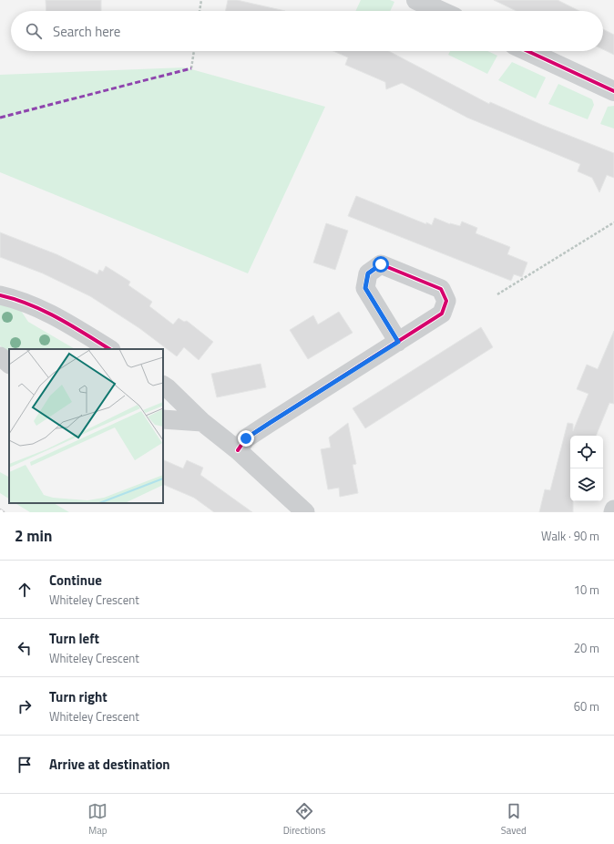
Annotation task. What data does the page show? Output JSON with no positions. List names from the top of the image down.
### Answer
{
  "page": {
    "search": "Search here",
    "heading": ["2 min", "Walk · 90 m"],
    "list": [
      ["Continue", "Whiteley Crescent", "10 m"],
      ["Turn left", "Whiteley Crescent", "20 m"],
      ["Turn right", "Whiteley Crescent", "60 m"],
      "Arrive at destination"
    ],
    "nav": ["Map", "Directions", "Saved"]
  }
}
